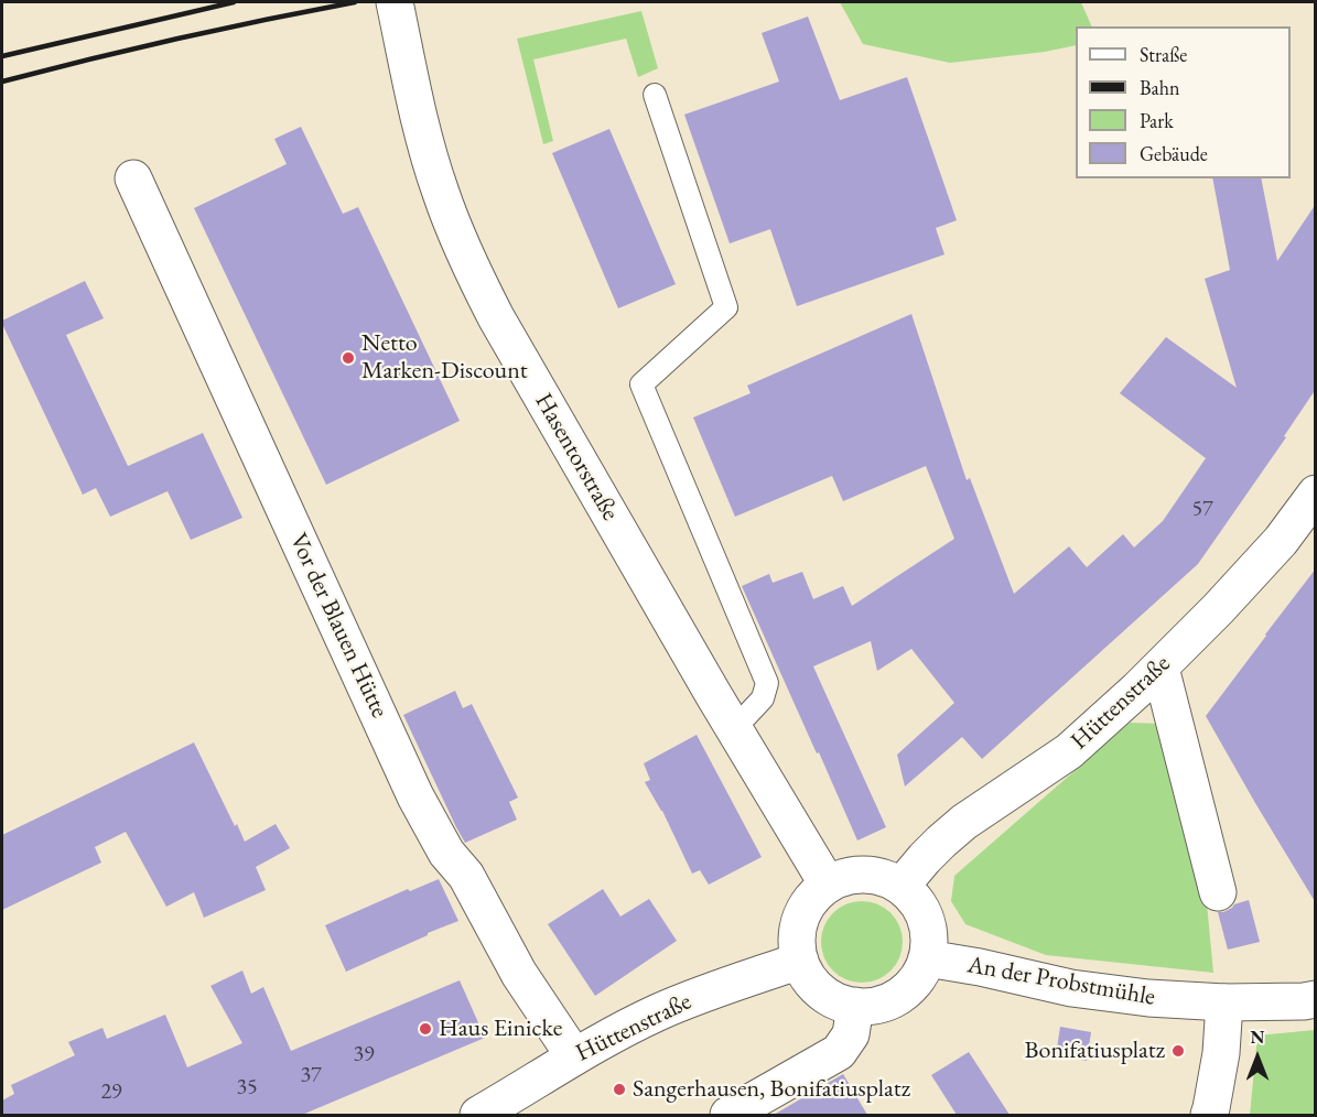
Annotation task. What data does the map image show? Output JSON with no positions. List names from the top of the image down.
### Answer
{
  "streets": {
    "street": [
      "Hasentorstraße",
      "Vor der Blauen Hütte",
      "Hüttenstraße",
      "An der Probstmühle"
    ]
  },
  "crossings": [
    ["Hasentorstraße", "Hüttenstraße"],
    ["Hasentorstraße", "An der Probstmühle"],
    ["Vor der Blauen Hütte", "Hüttenstraße"],
    ["Hüttenstraße", "An der Probstmühle"]
  ],
  "places": [
    "Netto Marken-Discount",
    "Haus Einicke",
    "Bonifatiusplatz",
    "Sangerhausen, Bonifatiusplatz"
  ],
  "house_numbers": [
    "57",
    "39",
    "37",
    "35",
    "29"
  ],
  "legend": [
    "Straße",
    "Bahn",
    "Park",
    "Gebäude"
  ],
  "north": "top"
}
